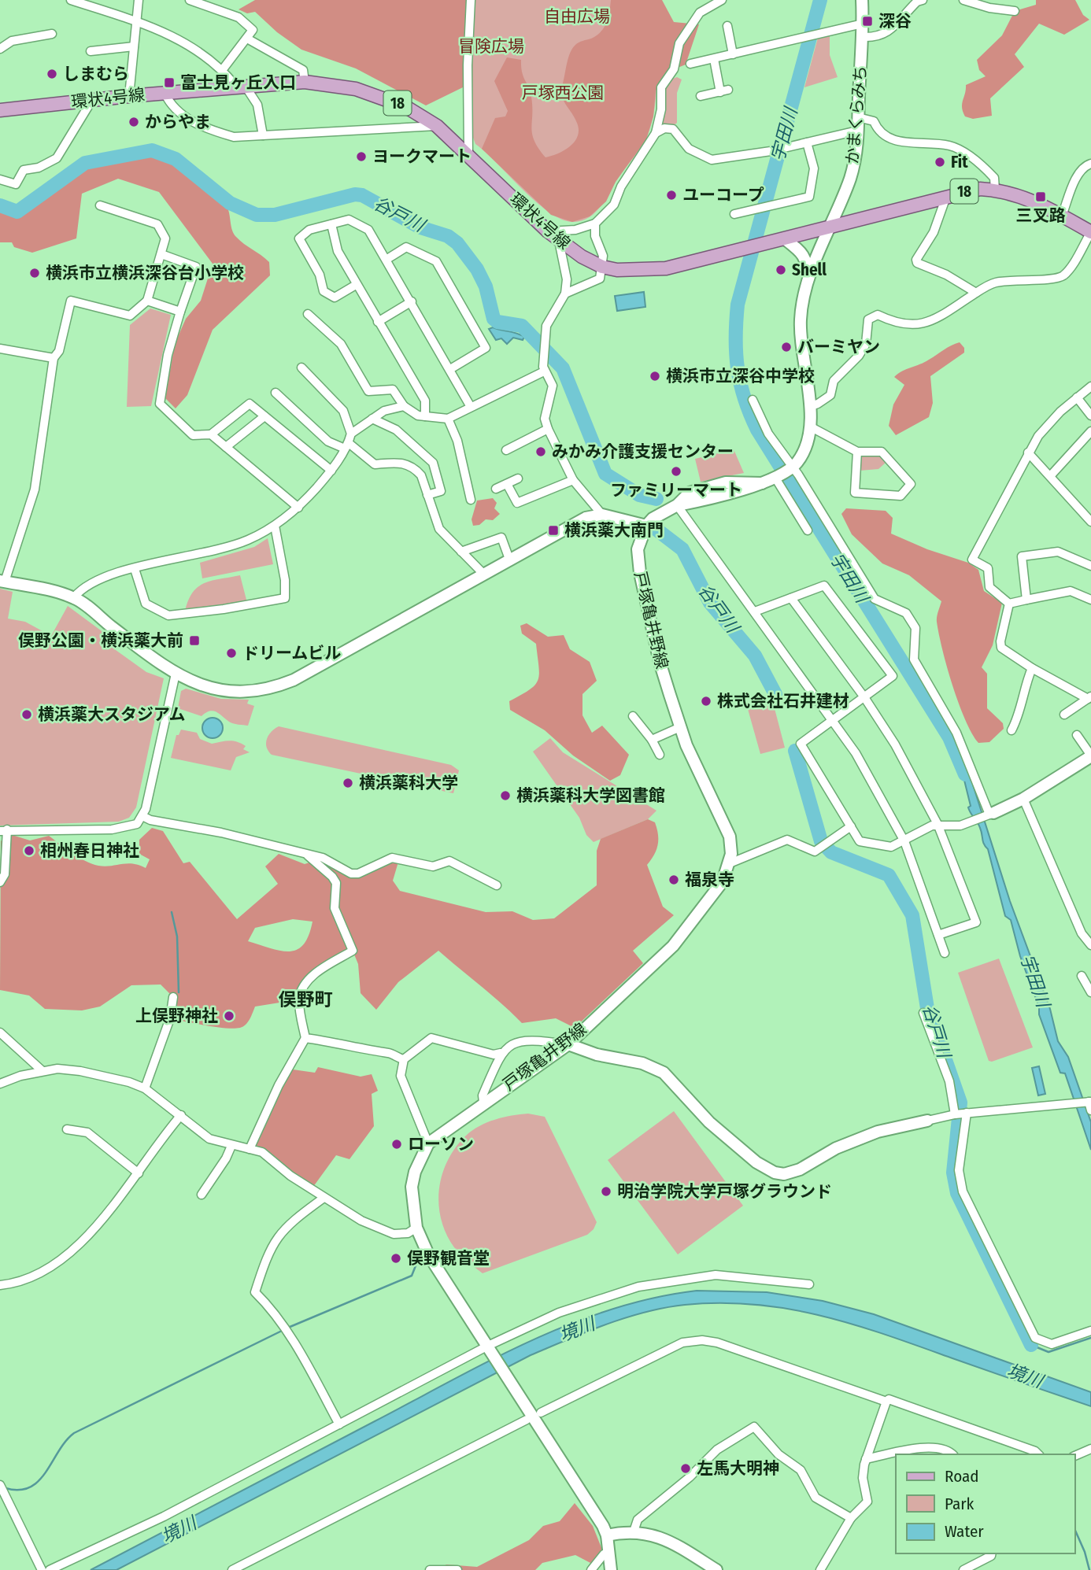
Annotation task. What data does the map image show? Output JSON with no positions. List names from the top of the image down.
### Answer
{
  "streets": {
    "main road": [
      "環状4号線",
      "18",
      "かまくらみち",
      "戸塚亀井野線"
    ]
  },
  "crossings": [
    ["環状4号線", "かまくらみち"]
  ],
  "districts": ["俣野町"],
  "water": ["宇田川", "谷戸川", "境川"],
  "parks": ["自由広場", "冒険広場", "戸塚西公園"],
  "places": {
    "transit": [
      "深谷",
      "富士見ヶ丘入口",
      "三叉路",
      "横浜薬大南門",
      "俣野公園・横浜薬大前"
    ],
    "other": [
      "しまむら",
      "からやま",
      "ヨークマート",
      "Fit",
      "ユーコープ",
      "Shell",
      "横浜市立横浜深谷台小学校",
      "バーミヤン",
      "横浜市立深谷中学校",
      "みかみ介護支援センター",
      "ファミリーマート",
      "ドリームビル",
      "株式会社石井建材",
      "横浜薬大スタジアム",
      "横浜薬科大学",
      "横浜薬科大学図書館",
      "相州春日神社",
      "福泉寺",
      "上俣野神社",
      "ローソン",
      "明治学院大学戸塚グラウンド",
      "俣野観音堂",
      "左馬大明神"
    ]
  },
  "legend": ["Road", "Park", "Water"]
}
